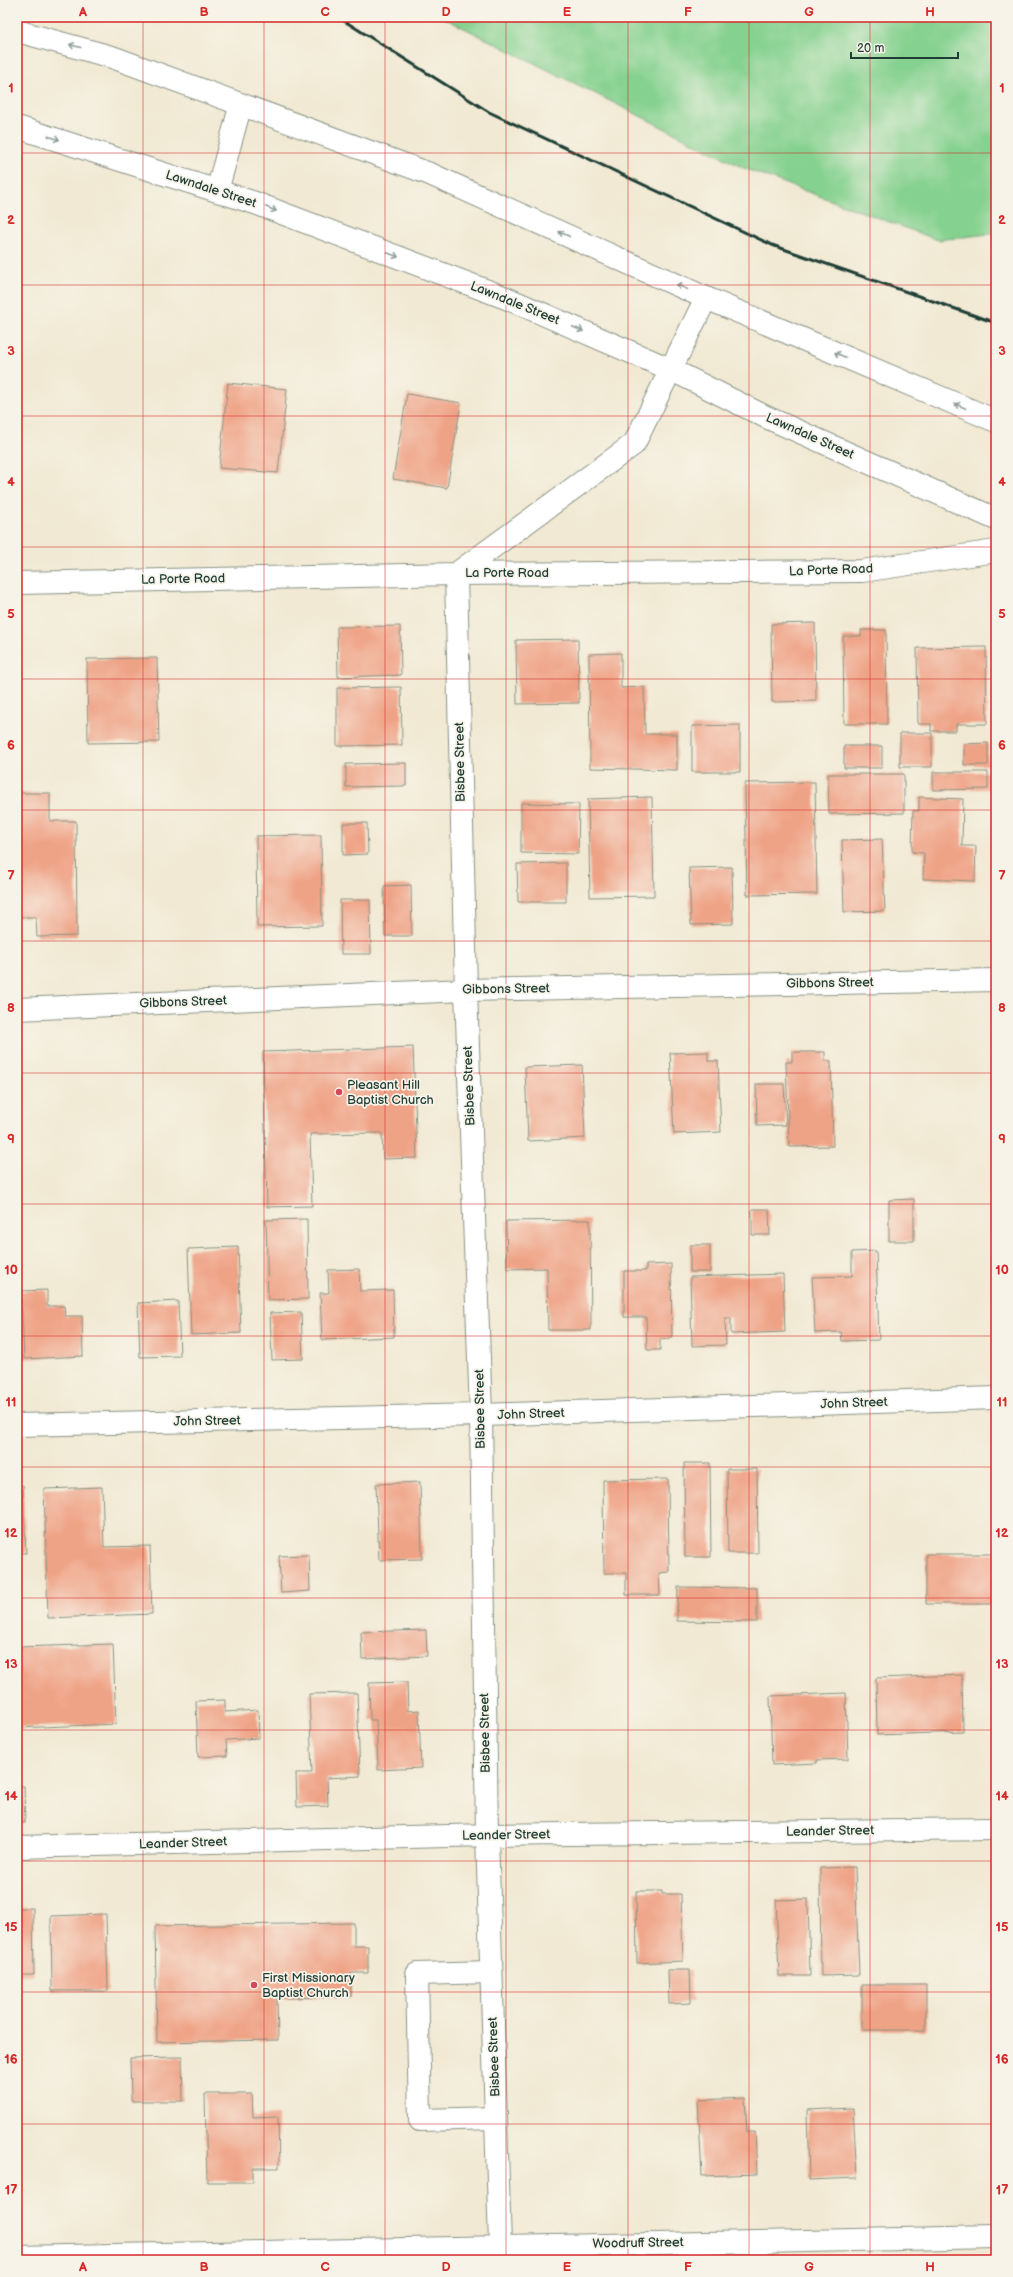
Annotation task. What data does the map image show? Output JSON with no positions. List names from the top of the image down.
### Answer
{
  "streets": {
    "street": [
      "Lawndale Street",
      "La Porte Road",
      "Bisbee Street",
      "Gibbons Street",
      "John Street",
      "Leander Street",
      "Woodruff Street"
    ]
  },
  "crossings": [
    ["La Porte Road", "Bisbee Street"],
    ["Bisbee Street", "Gibbons Street"],
    ["Bisbee Street", "John Street"],
    ["Bisbee Street", "Leander Street"],
    ["Bisbee Street", "Woodruff Street"]
  ],
  "places": ["Pleasant Hill Baptist Church", "First Missionary Baptist Church"],
  "scale_bar": "20 m",
  "grid": {
    "columns": [
      "A",
      "B",
      "C",
      "D",
      "E",
      "F",
      "G",
      "H"
    ],
    "rows": [
      "1",
      "2",
      "3",
      "4",
      "5",
      "6",
      "7",
      "8",
      "9",
      "10",
      "11",
      "12",
      "13",
      "14",
      "15",
      "16",
      "17"
    ]
  }
}
